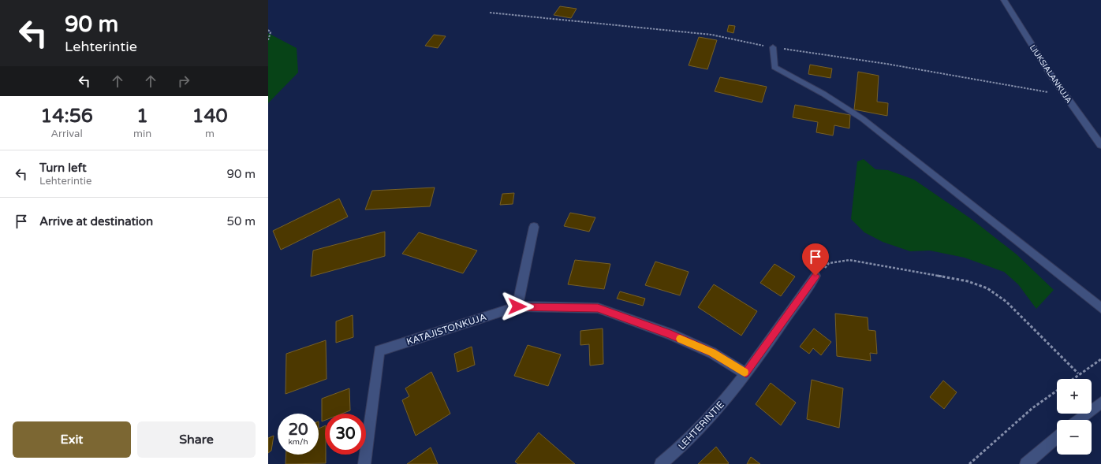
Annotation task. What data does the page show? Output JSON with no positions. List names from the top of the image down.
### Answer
{
  "streets": {
    "street": ["LIUKSIALANKUJA", "KATAJISTONKUJA", "LEHTERINTIE"]
  },
  "crossings": [
    ["KATAJISTONKUJA", "LEHTERINTIE"]
  ],
  "page": {
    "turn": ["90 m", "Lehterintie"],
    "eta": [
      "14:56",
      "Arrival",
      "1",
      "min",
      "140",
      "m"
    ],
    "list": [
      {
        "name": "Turn left",
        "note": "Lehterintie",
        "value": "90 m"
      },
      {
        "name": "Arrive at destination",
        "value": "50 m"
      }
    ],
    "map_buttons": ["+", "−"],
    "speed": "20 km/h",
    "limit": "30",
    "buttons": ["Exit", "Share"]
  }
}
